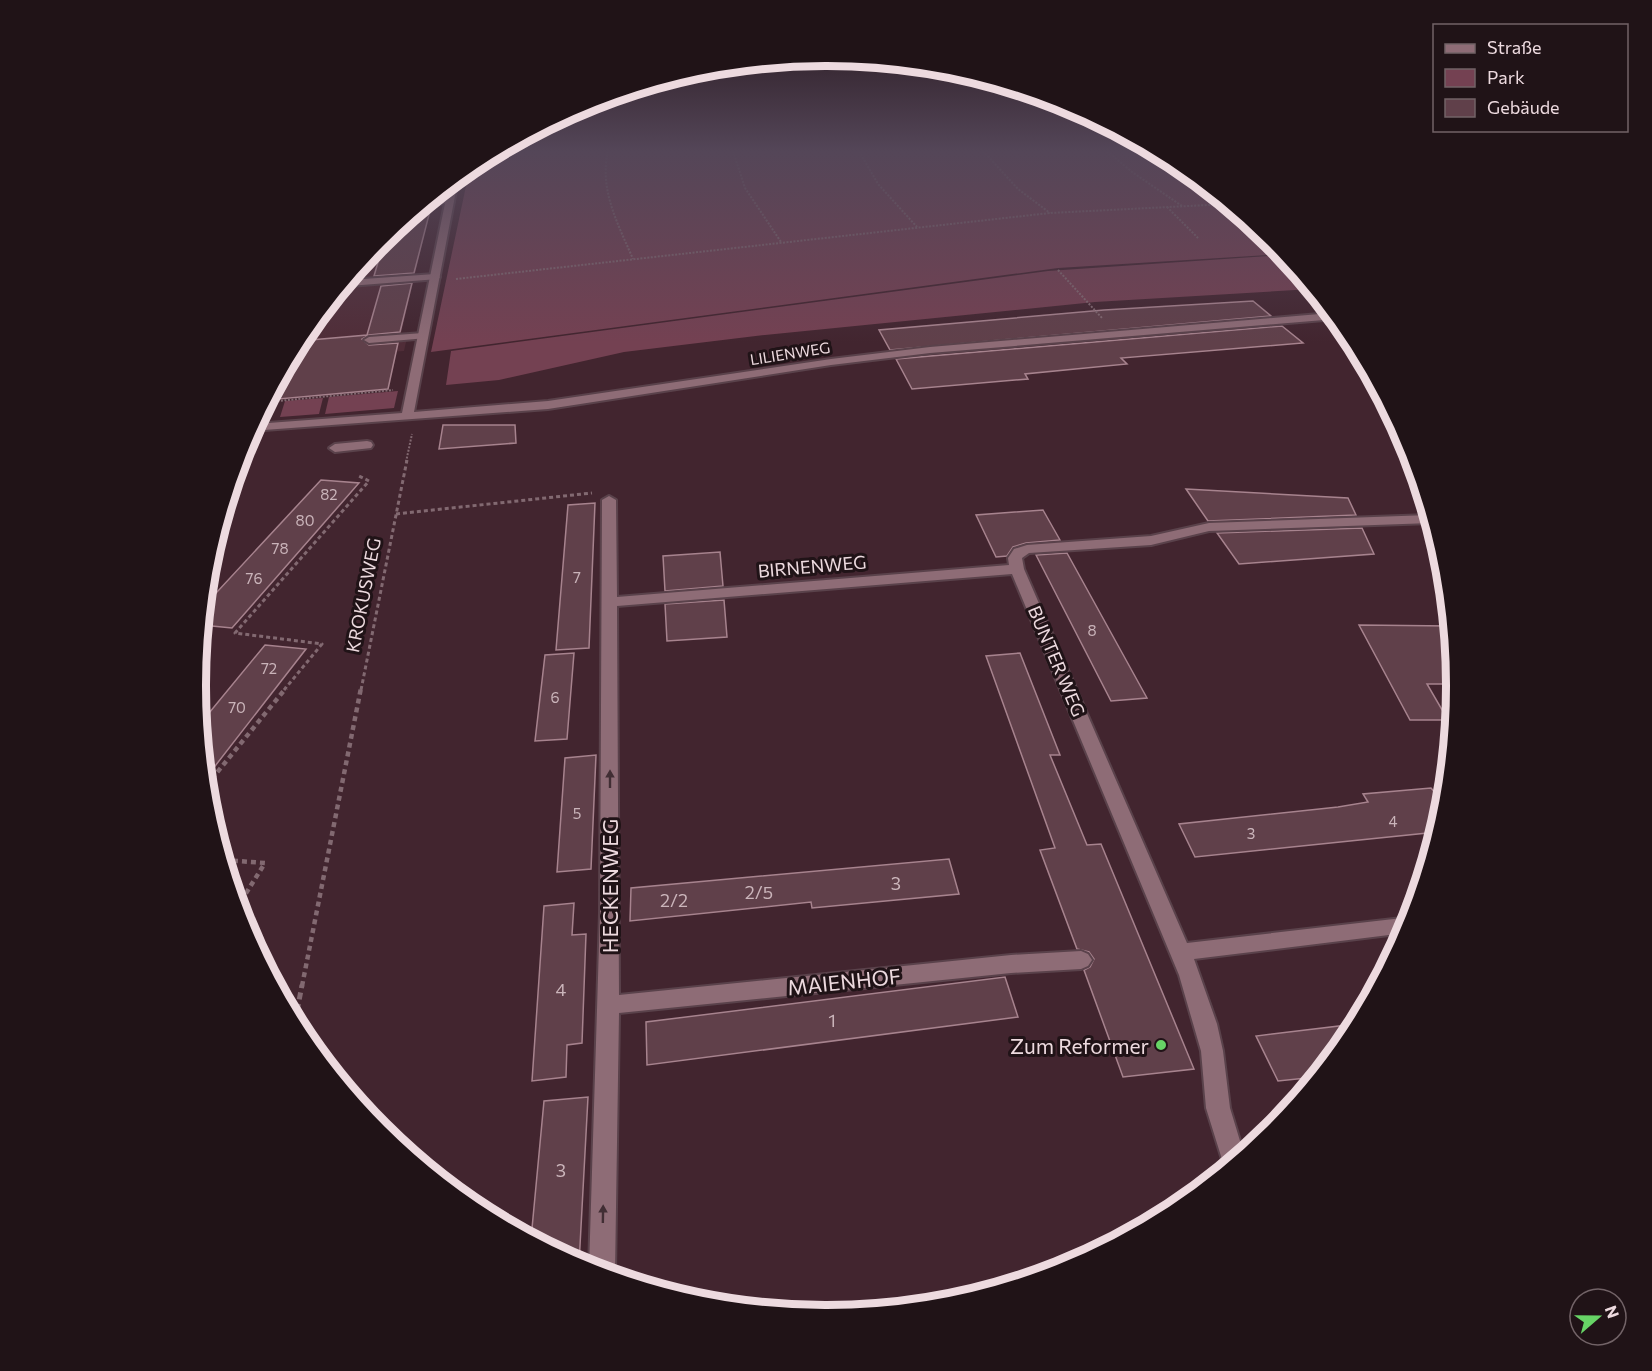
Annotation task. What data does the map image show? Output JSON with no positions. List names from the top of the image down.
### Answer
{
  "streets": {
    "street": [
      "LILIENWEG",
      "BIRNENWEG",
      "BUNTER WEG",
      "HECKENWEG",
      "MAIENHOF"
    ],
    "path": ["KROKUSWEG"]
  },
  "crossings": [
    ["LILIENWEG", "KROKUSWEG"],
    ["BIRNENWEG", "BUNTER WEG"],
    ["BIRNENWEG", "HECKENWEG"],
    ["HECKENWEG", "MAIENHOF"]
  ],
  "one_way": ["HECKENWEG"],
  "places": ["Zum Reformer"],
  "house_numbers": [
    "82",
    "80",
    "78",
    "7",
    "76",
    "8",
    "72",
    "6",
    "70",
    "5",
    "4",
    "3",
    "3",
    "2/5",
    "2/2",
    "4",
    "1",
    "3"
  ],
  "legend": ["Straße", "Park", "Gebäude"],
  "north": "right"
}
